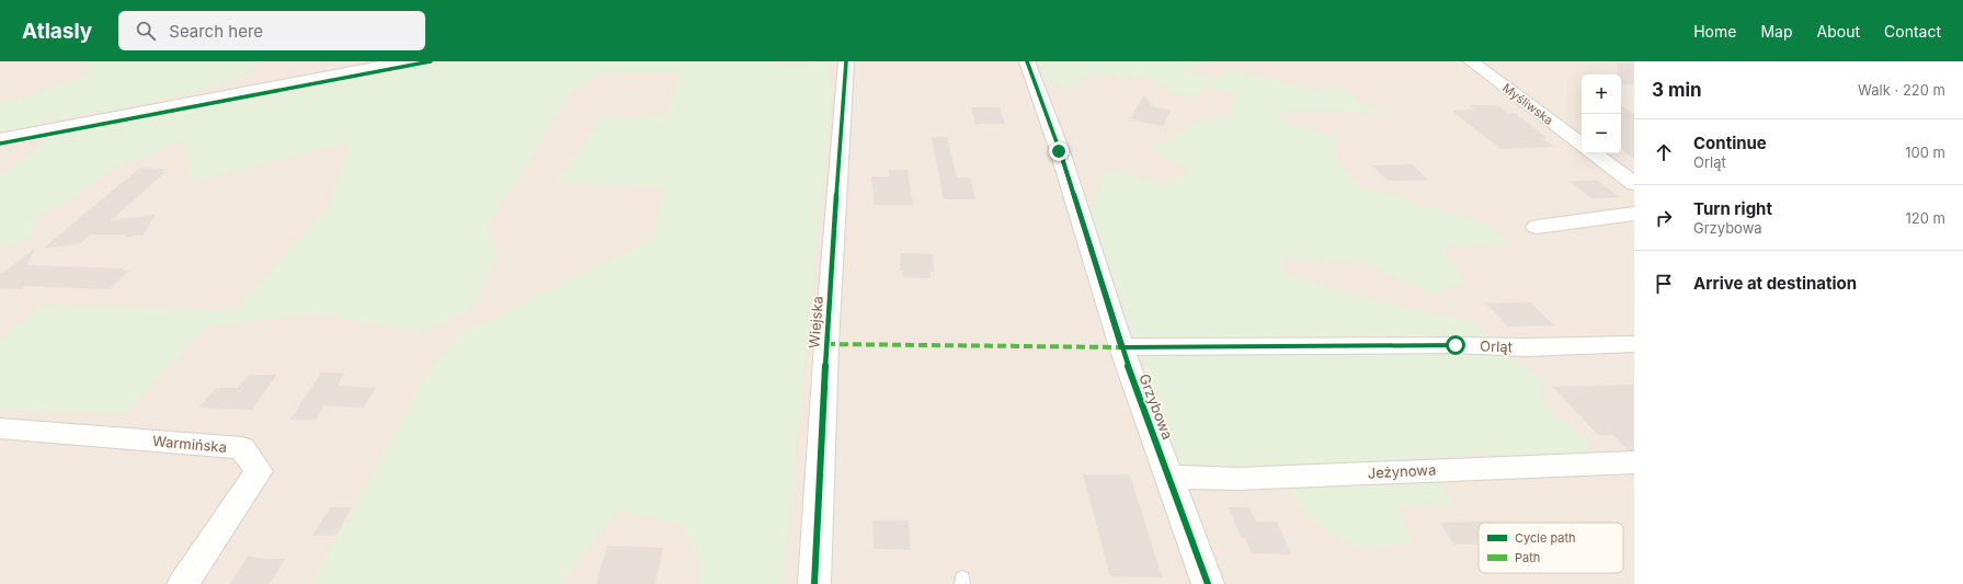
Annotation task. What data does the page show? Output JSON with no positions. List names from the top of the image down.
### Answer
{
  "streets": {
    "street": [
      "Myśliwska",
      "Wiejska",
      "Orląt",
      "Grzybowa",
      "Warmińska",
      "Jeżynowa"
    ]
  },
  "crossings": [
    ["Orląt", "Grzybowa"],
    ["Grzybowa", "Jeżynowa"]
  ],
  "legend": ["Cycle path", "Path"],
  "page": {
    "header": "Atlasly",
    "search": "Search here",
    "nav": [
      "Home",
      "Map",
      "About",
      "Contact"
    ],
    "heading": ["3 min", "Walk · 220 m"],
    "map_buttons": ["+", "−"],
    "list": [
      ["Continue", "Orląt", "100 m"],
      ["Turn right", "Grzybowa", "120 m"],
      "Arrive at destination"
    ]
  }
}
